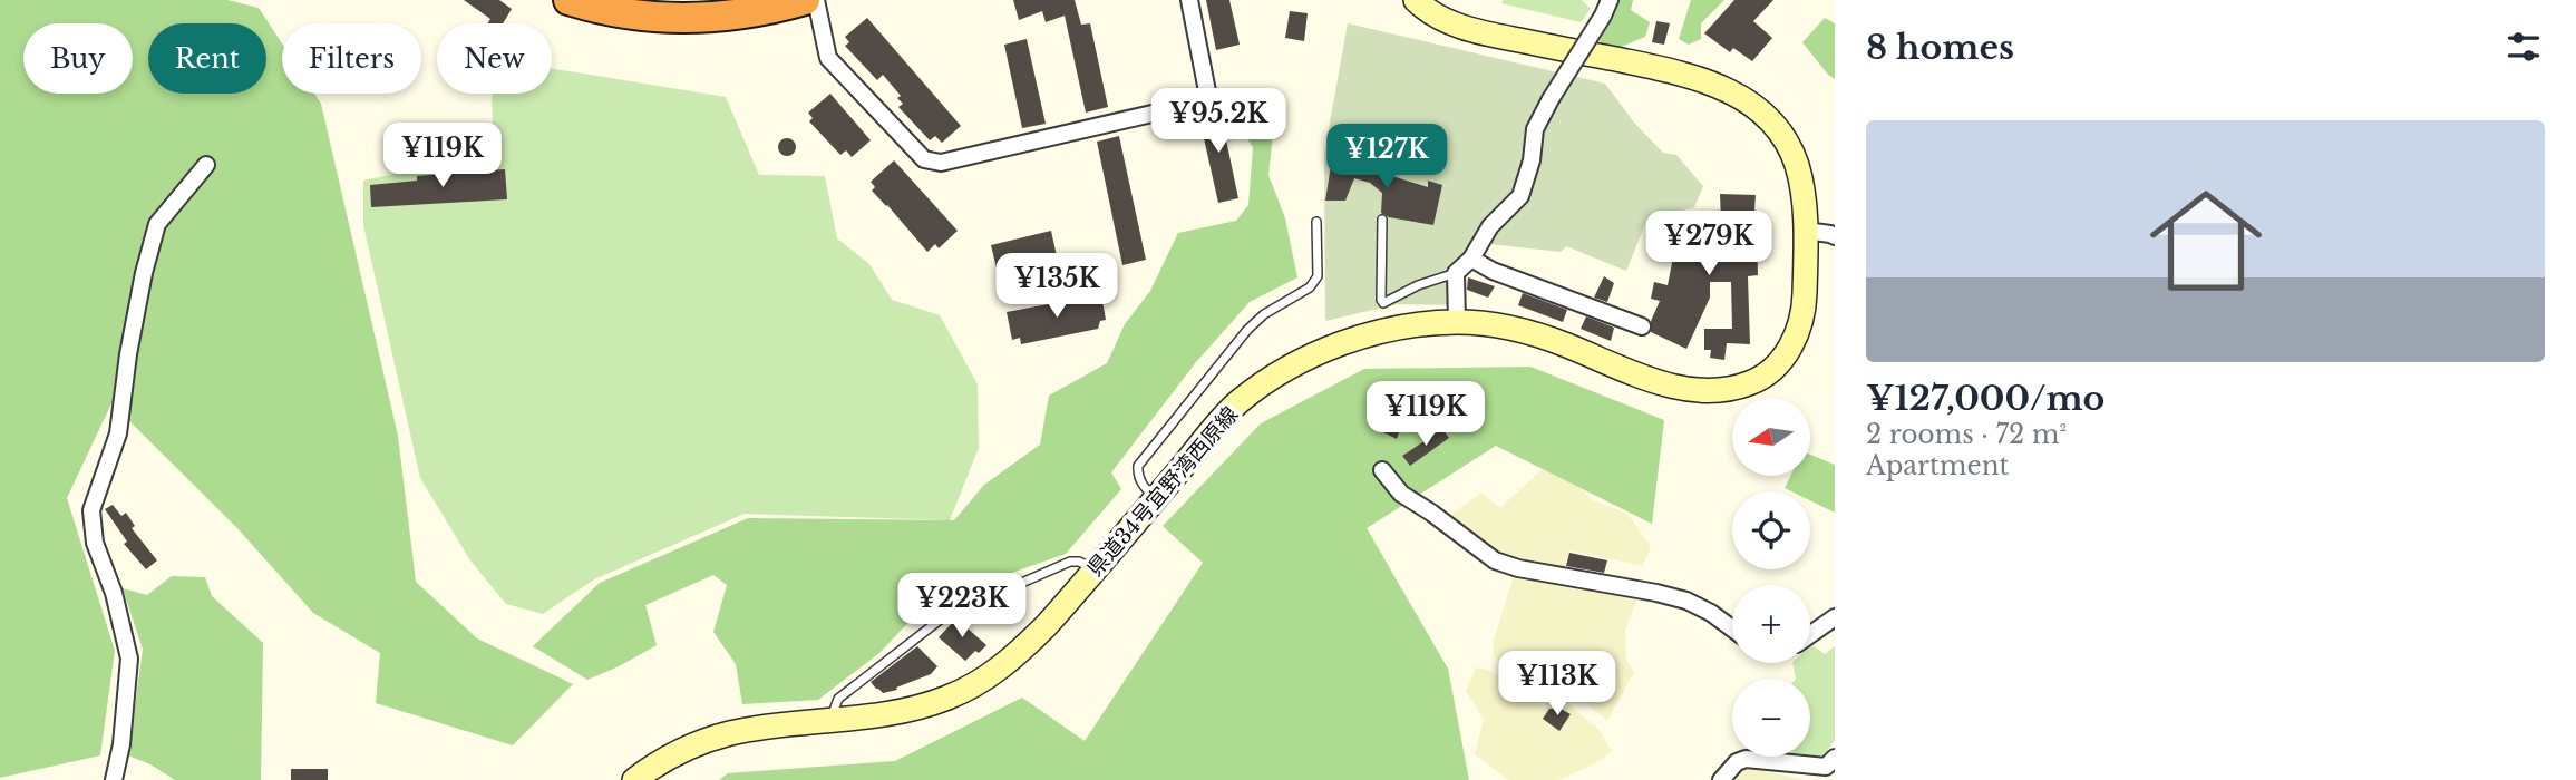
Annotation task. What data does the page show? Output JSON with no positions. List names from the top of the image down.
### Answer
{
  "streets": {
    "main road": ["県道34号宜野湾西原線"]
  },
  "north": "left",
  "page": {
    "heading": "8 homes",
    "chip": [
      "Buy",
      "Rent",
      "Filters",
      "New"
    ],
    "price": [
      "¥95.2K",
      "¥119K",
      "¥127K",
      "¥279K",
      "¥135K",
      "¥119K",
      "¥223K",
      "¥113K"
    ],
    "list": [
      {
        "name": "¥127,000/mo",
        "note": "2 rooms · 72 m² · Apartment"
      }
    ],
    "map_buttons": ["+", "−"]
  }
}
